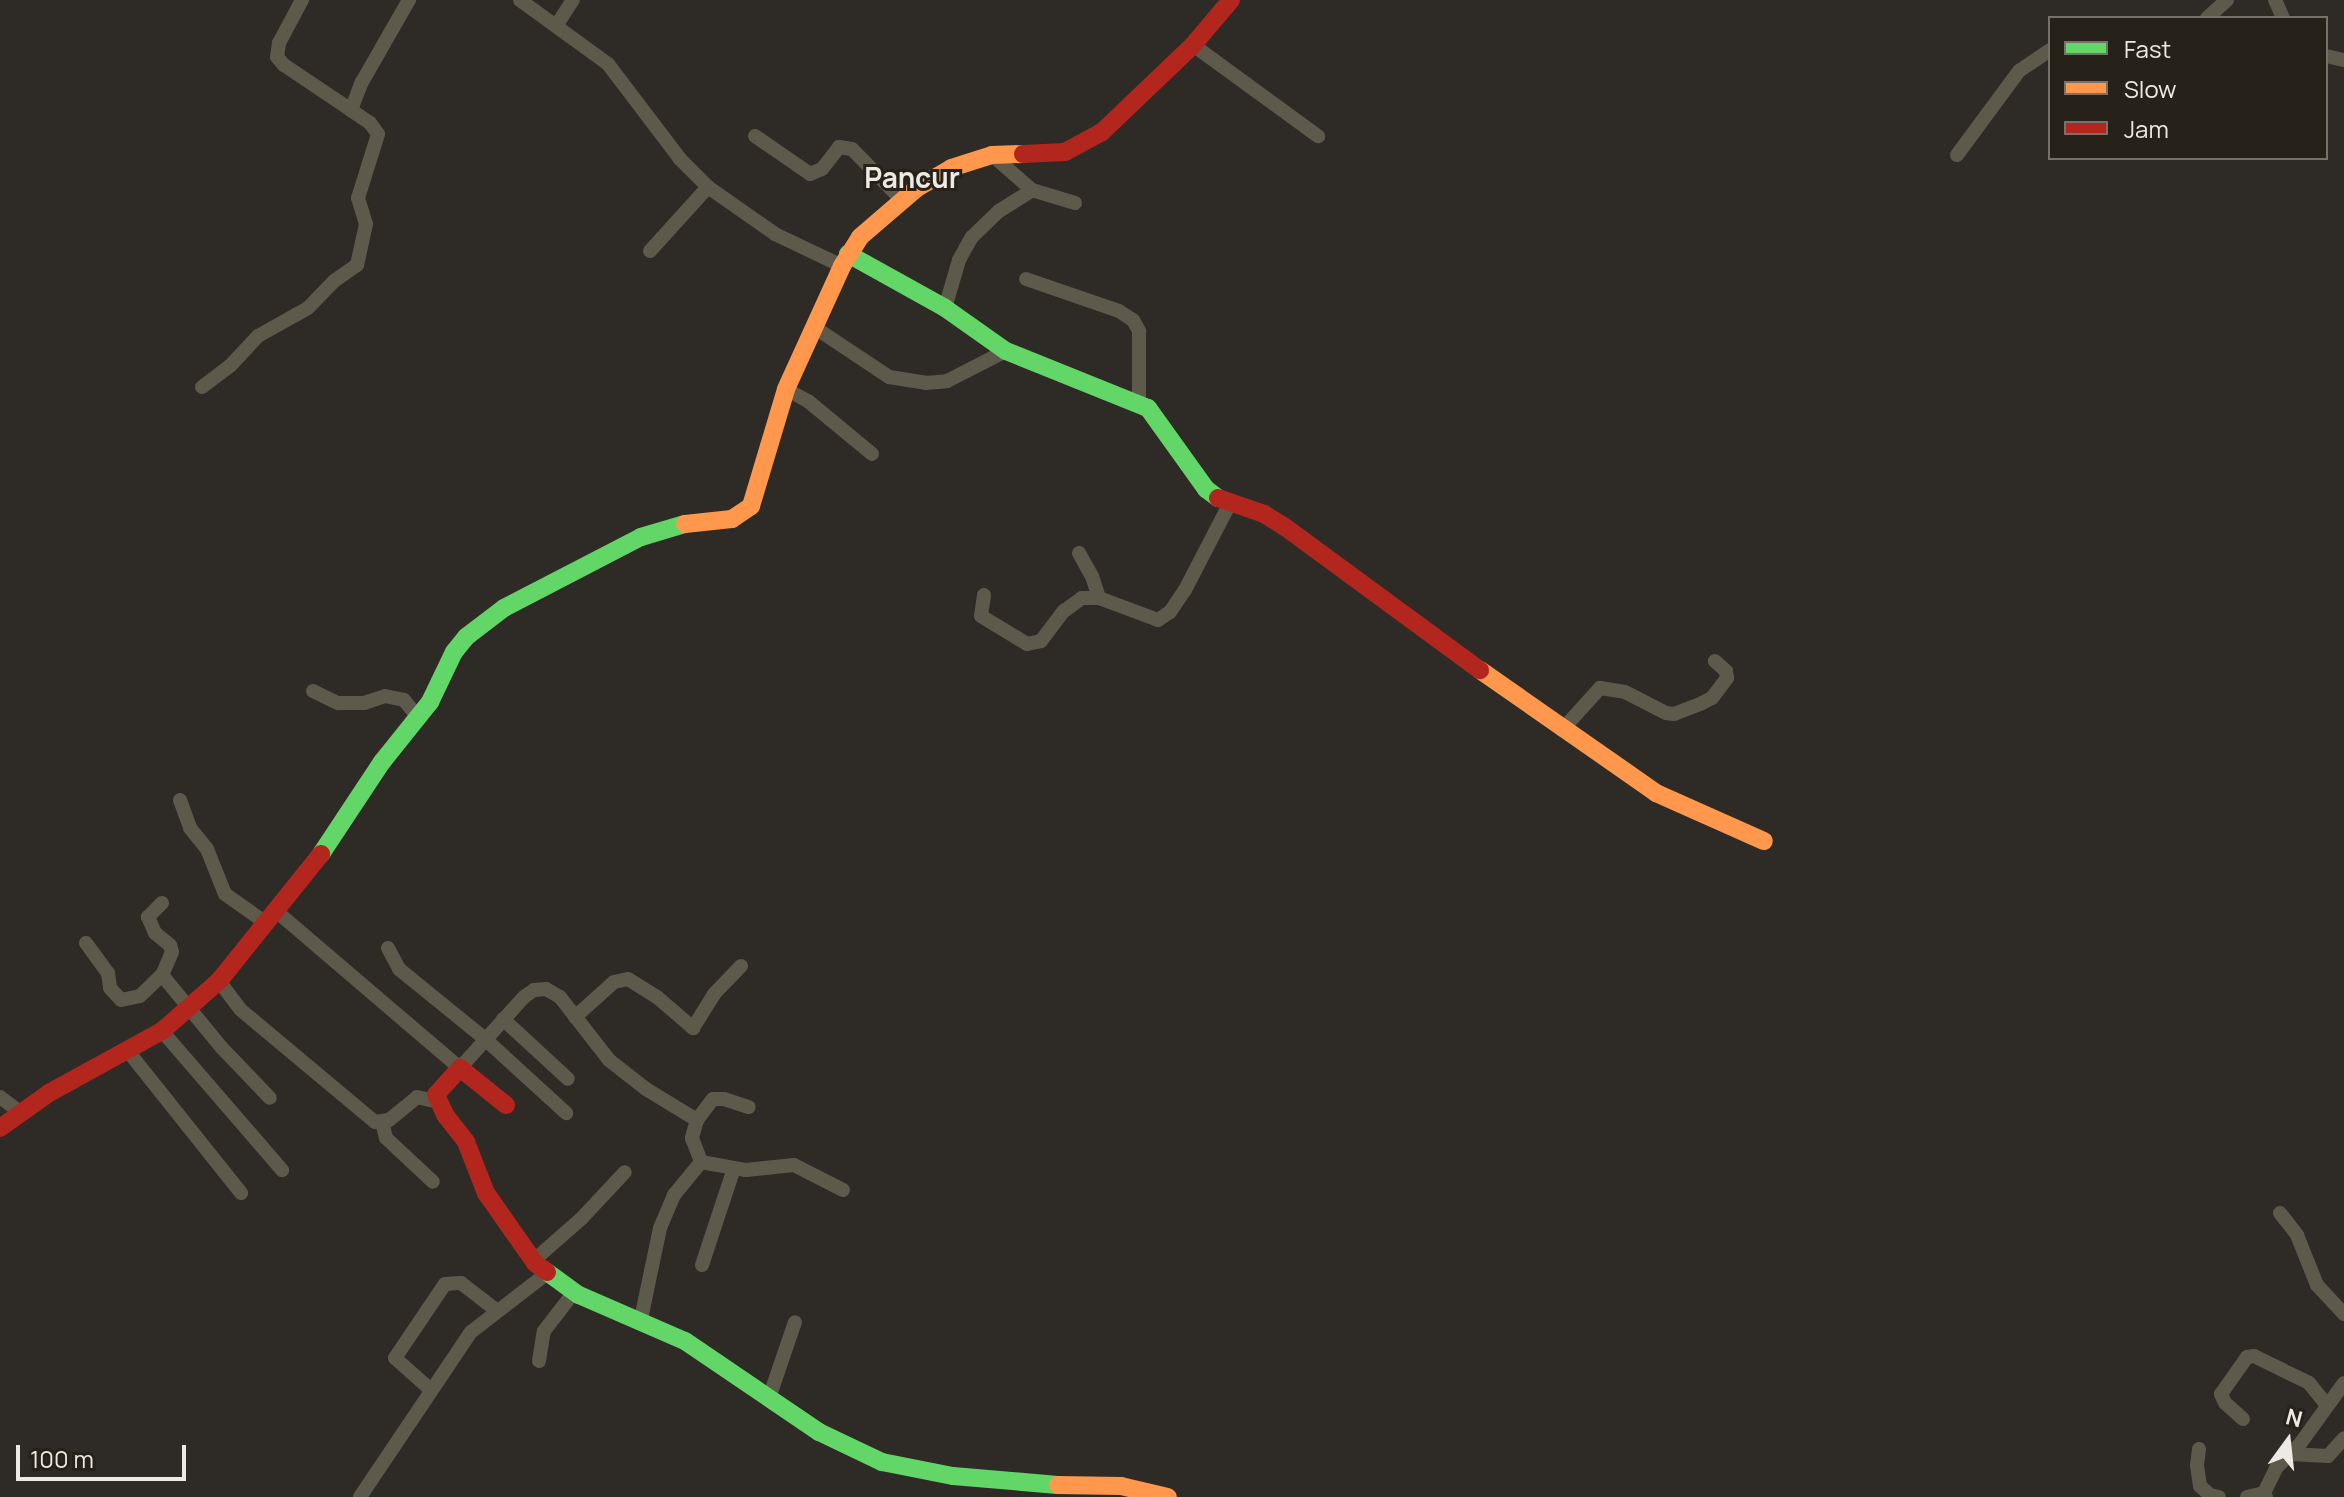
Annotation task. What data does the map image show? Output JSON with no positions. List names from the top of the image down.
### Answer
{
  "districts": ["Pancur"],
  "legend": ["Fast", "Slow", "Jam"],
  "scale_bar": "100 m",
  "north": "top"
}
